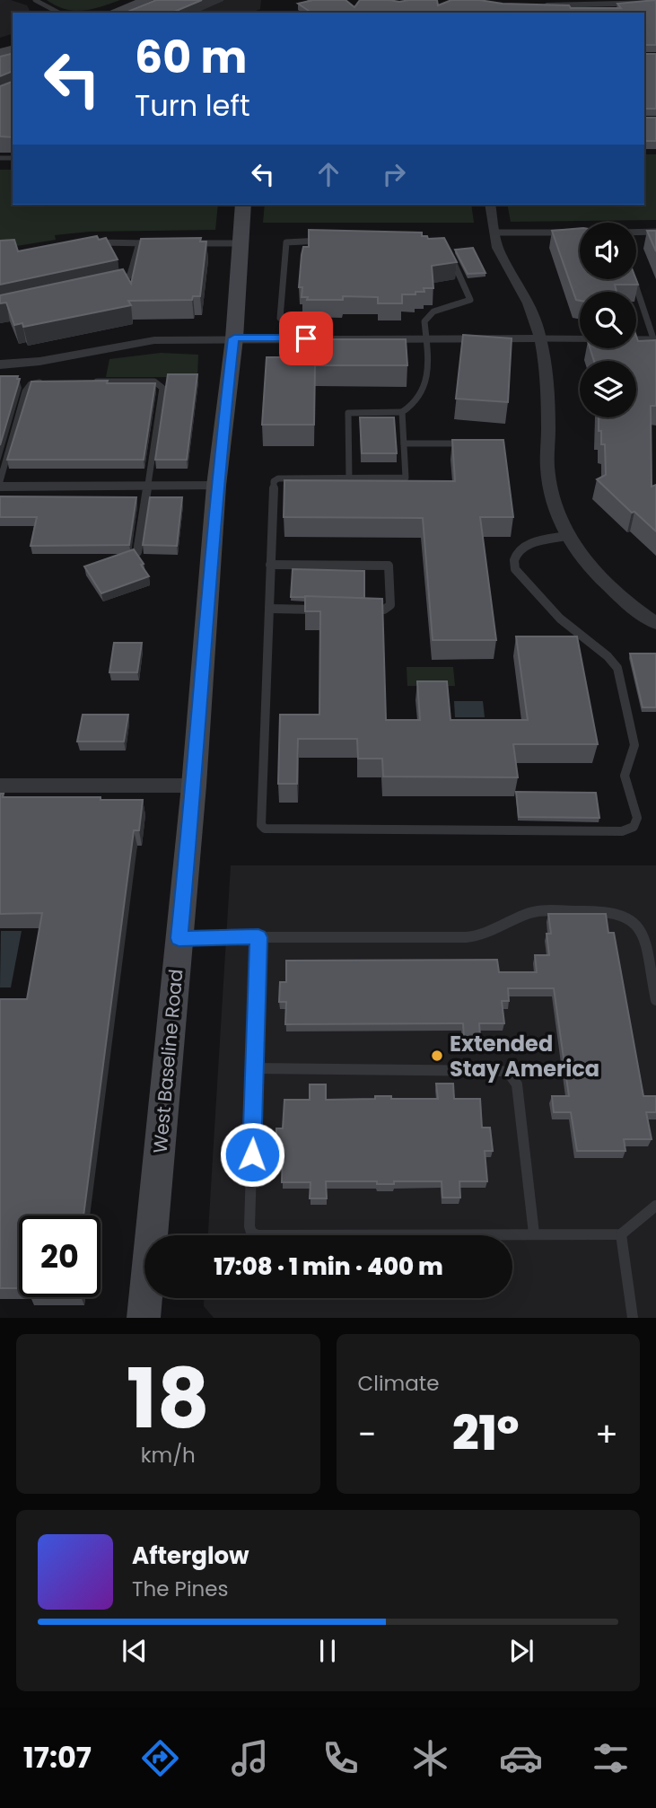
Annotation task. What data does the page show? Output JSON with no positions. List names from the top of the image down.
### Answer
{
  "streets": {
    "street": ["West Baseline Road"]
  },
  "places": ["Extended Stay America"],
  "page": {
    "turn": ["60 m", "Turn left"],
    "limit": "20",
    "trip": "17:08 · 1 min · 400 m",
    "tile": [
      ["18", "km/h"],
      "Climate"
    ],
    "heat": ["−", "21°", "+"],
    "song": ["Afterglow", "The Pines"],
    "tabs": "17:07"
  }
}
